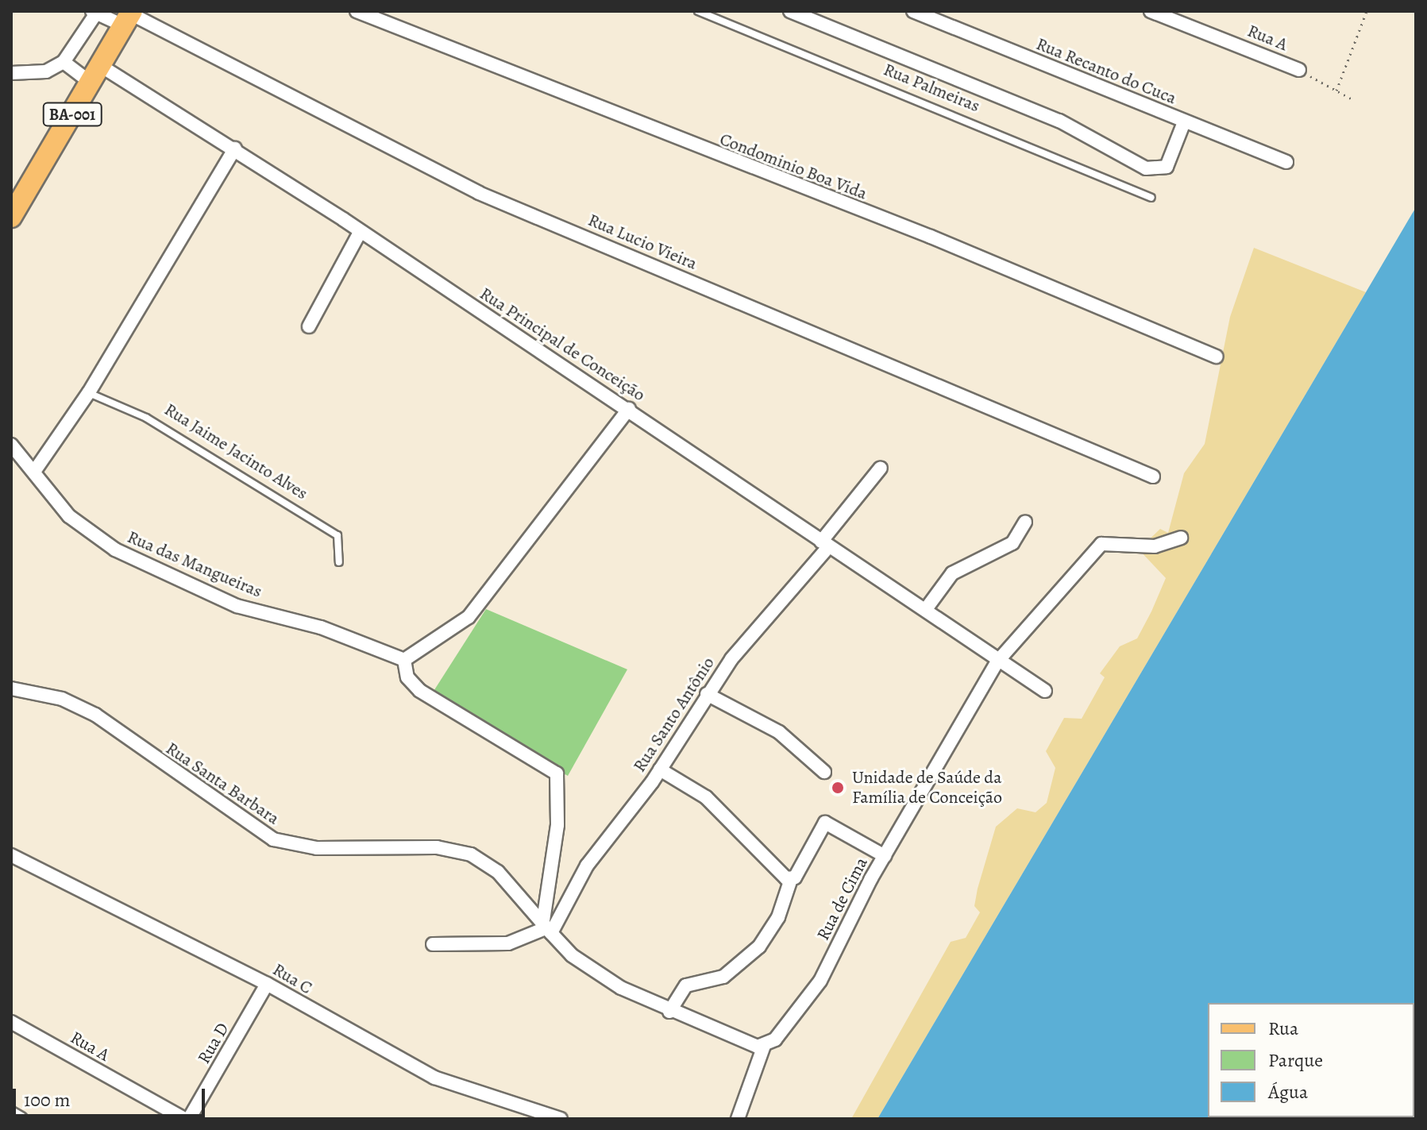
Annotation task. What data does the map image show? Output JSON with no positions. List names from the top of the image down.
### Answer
{
  "streets": {
    "main road": ["BA-001"],
    "street": [
      "Rua A",
      "Rua Recanto do Cuca",
      "Rua Palmeiras",
      "Condominio Boa Vida",
      "Rua Lucio Vieira",
      "Rua Principal de Conceição",
      "Rua das Mangueiras",
      "Rua Santo Antônio",
      "Rua Santa Barbara",
      "Rua de Cima",
      "Rua C",
      "Rua D"
    ],
    "lane": ["Rua Jaime Jacinto Alves"]
  },
  "crossings": [
    ["Rua Recanto do Cuca", "Rua Palmeiras"],
    ["BA-001", "Rua Lucio Vieira"],
    ["BA-001", "Rua Principal de Conceição"],
    ["Rua Principal de Conceição", "Rua Santo Antônio"],
    ["Rua Principal de Conceição", "Rua de Cima"],
    ["Rua Santo Antônio", "Rua Santa Barbara"],
    ["Rua C", "Rua D"]
  ],
  "places": ["Unidade de Saúde da Família de Conceição"],
  "legend": ["Rua", "Parque", "Água"],
  "scale_bar": "100 m"
}
